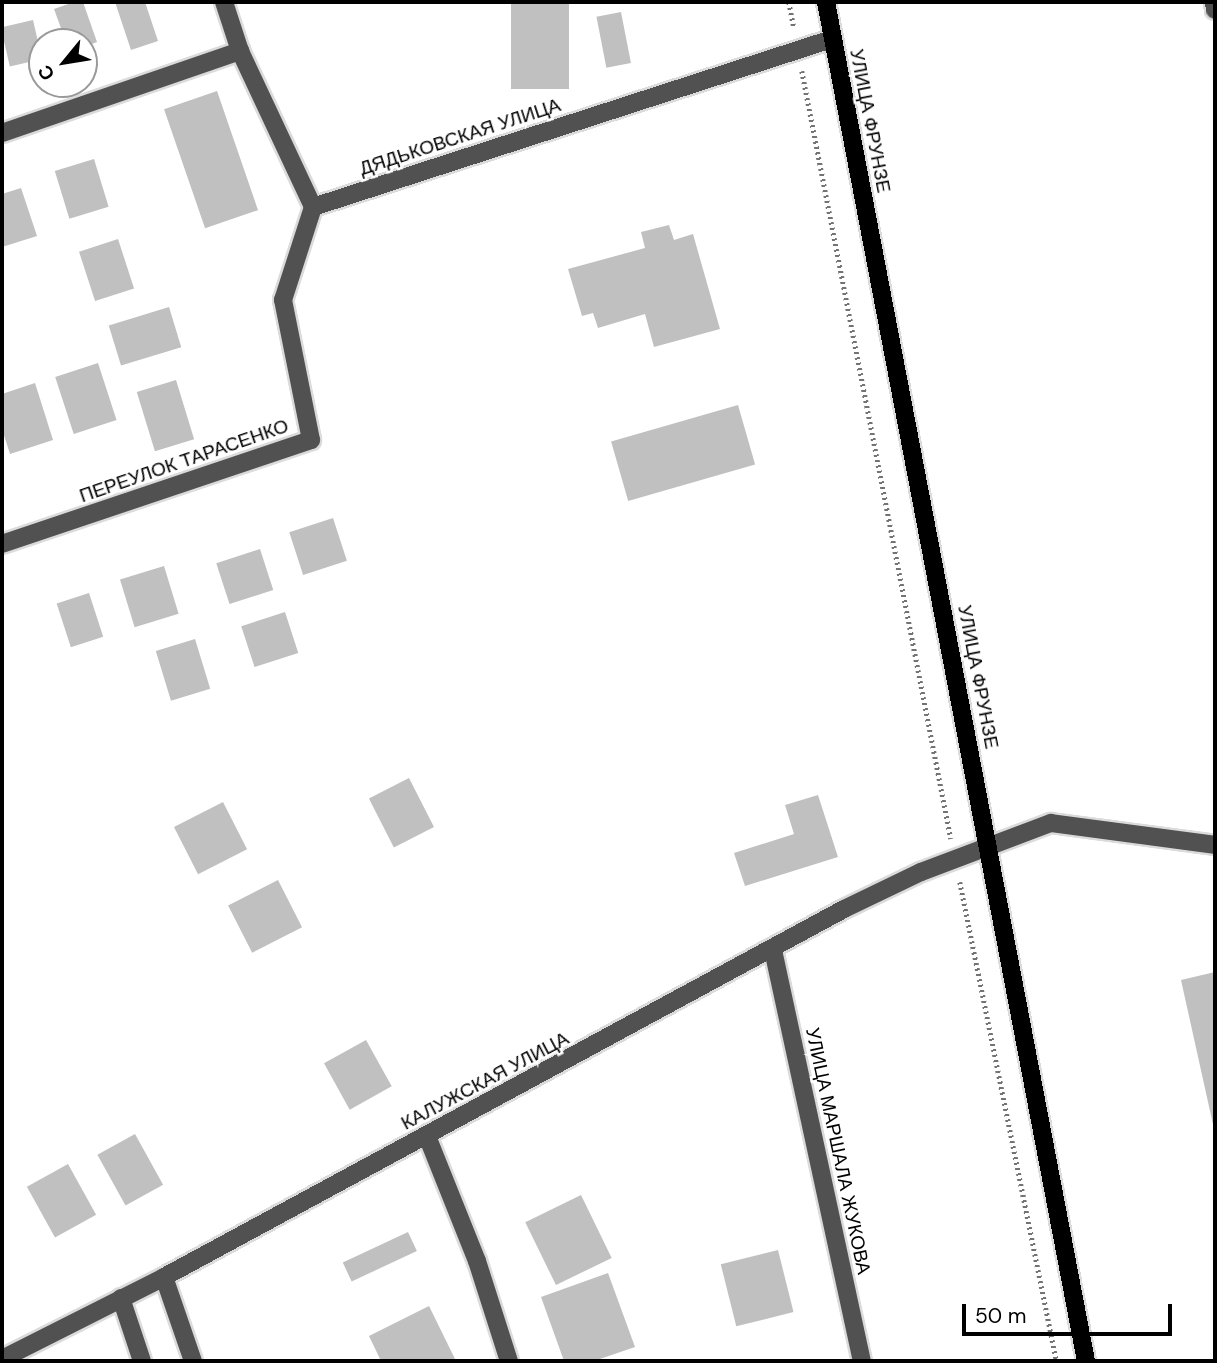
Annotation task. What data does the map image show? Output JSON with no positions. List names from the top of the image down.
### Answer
{
  "streets": {
    "main road": ["УЛИЦА ФРУНЗЕ"],
    "street": [
      "ДЯДЬКОВСКАЯ УЛИЦА",
      "ПЕРЕУЛОК ТАРАСЕНКО",
      "КАЛУЖСКАЯ УЛИЦА",
      "УЛИЦА МАРШАЛА ЖУКОВА"
    ]
  },
  "crossings": [
    ["УЛИЦА ФРУНЗЕ", "ДЯДЬКОВСКАЯ УЛИЦА"],
    ["УЛИЦА ФРУНЗЕ", "КАЛУЖСКАЯ УЛИЦА"],
    ["ДЯДЬКОВСКАЯ УЛИЦА", "ПЕРЕУЛОК ТАРАСЕНКО"],
    ["КАЛУЖСКАЯ УЛИЦА", "УЛИЦА МАРШАЛА ЖУКОВА"]
  ],
  "scale_bar": "50 m",
  "north": "bottom left"
}
